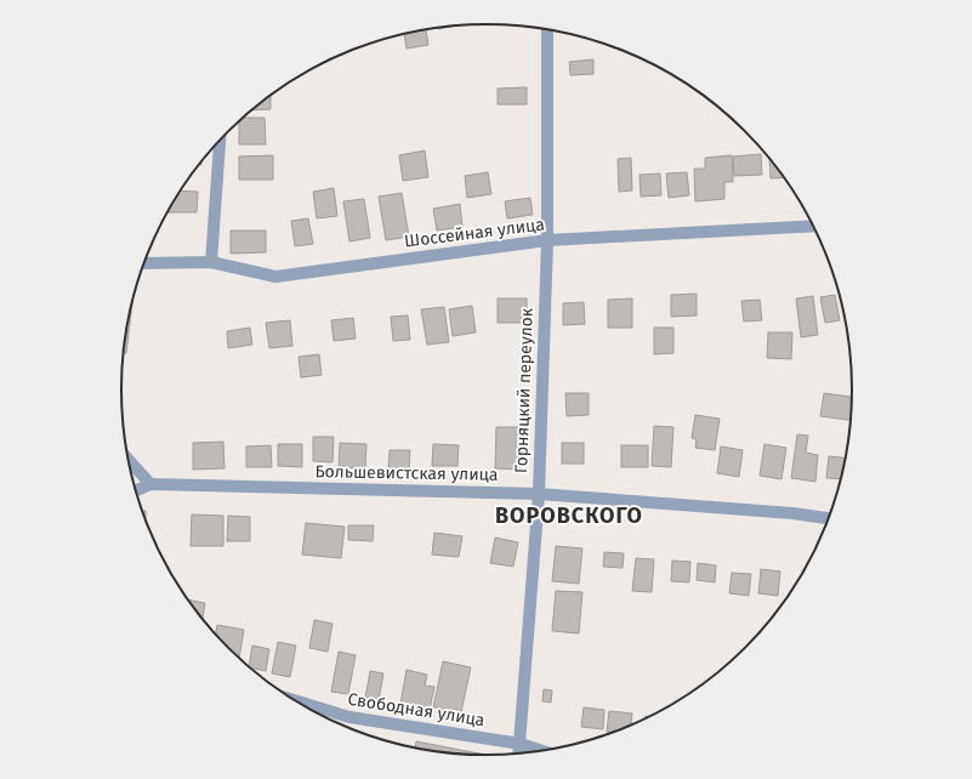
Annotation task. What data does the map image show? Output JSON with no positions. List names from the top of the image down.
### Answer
{
  "streets": {
    "street": [
      "Шоссейная улица",
      "Горняцкий переулок",
      "Большевистская улица",
      "Свободная улица"
    ]
  },
  "crossings": [
    ["Шоссейная улица", "Горняцкий переулок"],
    ["Горняцкий переулок", "Большевистская улица"],
    ["Горняцкий переулок", "Свободная улица"]
  ],
  "districts": ["ВОРОВСКОГО"]
}
